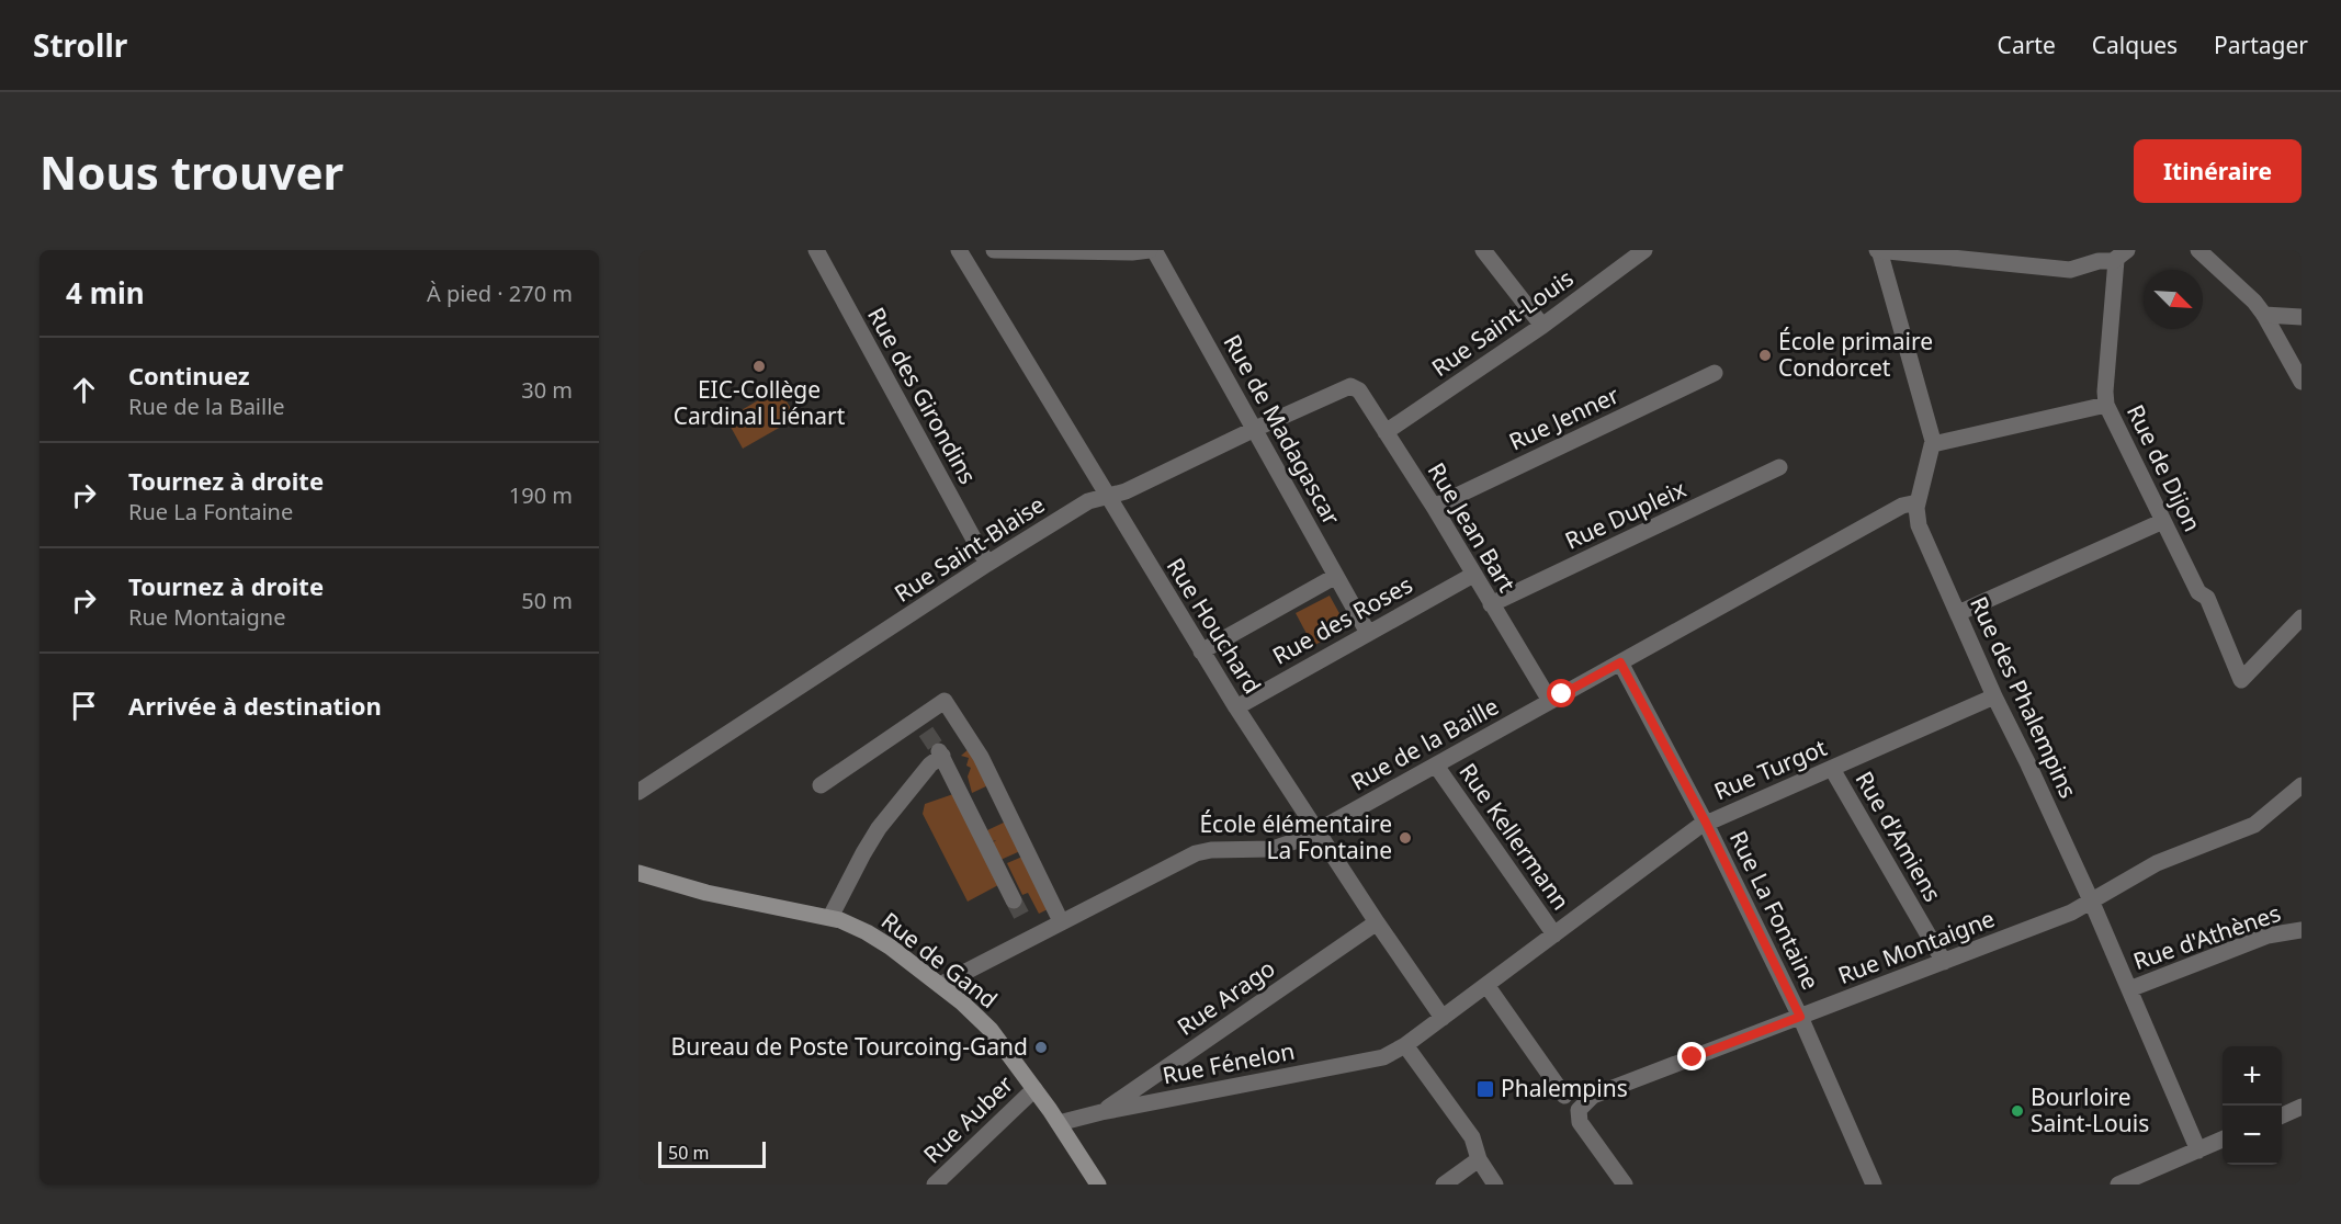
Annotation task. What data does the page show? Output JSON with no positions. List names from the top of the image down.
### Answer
{
  "streets": {
    "main road": ["Rue de Gand"],
    "street": [
      "Rue Saint-Louis",
      "Rue des Girondins",
      "Rue Jenner",
      "Rue de Madagascar",
      "Rue de Dijon",
      "Rue Dupleix",
      "Rue Jean Bart",
      "Rue Saint-Blaise",
      "Rue des Roses",
      "Rue Houchard",
      "Rue des Phalempins",
      "Rue de la Baille",
      "Rue Turgot",
      "Rue Kellermann",
      "Rue d'Amiens",
      "Rue La Fontaine",
      "Rue d'Athènes",
      "Rue Montaigne",
      "Rue Arago",
      "Rue Fénelon",
      "Rue Auber"
    ]
  },
  "crossings": [
    ["Rue Saint-Louis", "Rue Jean Bart"],
    ["Rue des Girondins", "Rue Saint-Blaise"],
    ["Rue Jenner", "Rue Jean Bart"],
    ["Rue de Madagascar", "Rue Saint-Blaise"],
    ["Rue de Madagascar", "Rue des Roses"],
    ["Rue Dupleix", "Rue Jean Bart"],
    ["Rue Jean Bart", "Rue Saint-Blaise"],
    ["Rue Jean Bart", "Rue des Roses"],
    ["Rue Jean Bart", "Rue de la Baille"],
    ["Rue Saint-Blaise", "Rue Houchard"],
    ["Rue des Roses", "Rue Houchard"],
    ["Rue Houchard", "Rue de la Baille"],
    ["Rue Houchard", "Rue Turgot"],
    ["Rue Houchard", "Rue Arago"],
    ["Rue Houchard", "Rue Fénelon"],
    ["Rue des Phalempins", "Rue de la Baille"],
    ["Rue des Phalempins", "Rue Turgot"],
    ["Rue des Phalempins", "Rue d'Athènes"],
    ["Rue des Phalempins", "Rue Montaigne"],
    ["Rue de la Baille", "Rue Kellermann"],
    ["Rue de la Baille", "Rue La Fontaine"],
    ["Rue de la Baille", "Rue de Gand"],
    ["Rue Turgot", "Rue Kellermann"],
    ["Rue Turgot", "Rue d'Amiens"],
    ["Rue Turgot", "Rue La Fontaine"],
    ["Rue Turgot", "Rue Fénelon"],
    ["Rue d'Amiens", "Rue Montaigne"],
    ["Rue La Fontaine", "Rue Montaigne"],
    ["Rue de Gand", "Rue Fénelon"],
    ["Rue de Gand", "Rue Auber"],
    ["Rue Arago", "Rue Fénelon"]
  ],
  "places": {
    "other": [
      "École primaire Condorcet",
      "EIC-Collège Cardinal Liénart",
      "École élémentaire La Fontaine",
      "Bureau de Poste Tourcoing-Gand",
      "Bourloire Saint-Louis"
    ],
    "transit": ["Phalempins"]
  },
  "scale_bar": "50 m",
  "north": "bottom right",
  "page": {
    "header": "Strollr",
    "nav": ["Carte", "Calques", "Partager"],
    "buttons": "Itinéraire",
    "title": "Nous trouver",
    "heading": ["4 min", "À pied · 270 m"],
    "list": [
      ["Continuez", "Rue de la Baille", "30 m"],
      ["Tournez à droite", "Rue La Fontaine", "190 m"],
      ["Tournez à droite", "Rue Montaigne", "50 m"],
      "Arrivée à destination"
    ],
    "map_buttons": ["+", "−"],
    "scale": "50 m"
  }
}
